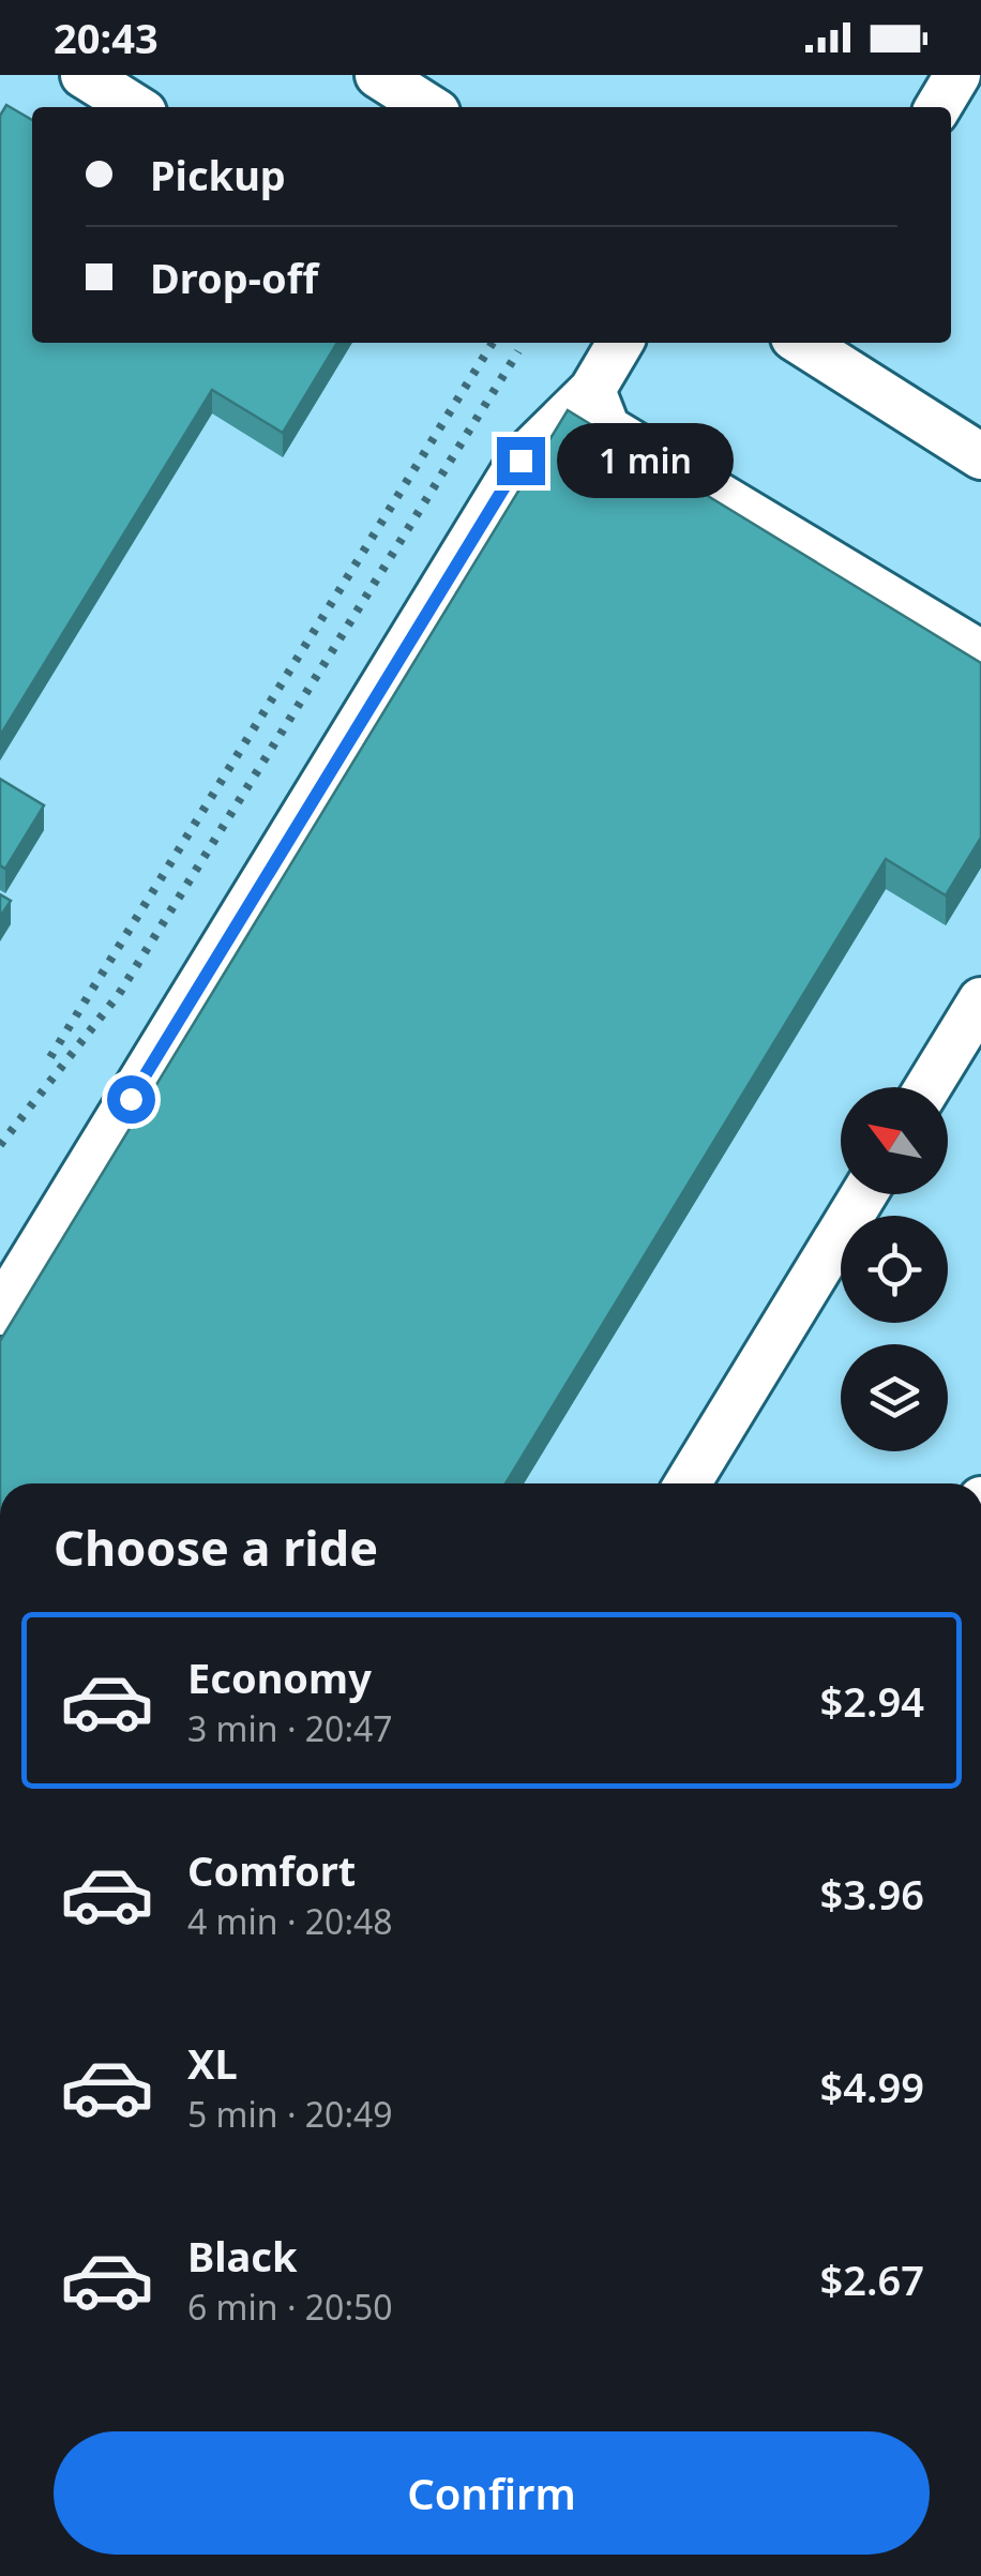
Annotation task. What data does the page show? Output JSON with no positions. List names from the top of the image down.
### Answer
{
  "north": "top left",
  "page": {
    "status": "20:43",
    "banner": ["Pickup", "Drop-off"],
    "bubble": "1 min",
    "heading": "Choose a ride",
    "list": [
      {
        "name": "Economy",
        "note": "3 min · 20:47",
        "value": "$2.94"
      },
      {
        "name": "Comfort",
        "note": "4 min · 20:48",
        "value": "$3.96"
      },
      {
        "name": "XL",
        "note": "5 min · 20:49",
        "value": "$4.99"
      },
      {
        "name": "Black",
        "note": "6 min · 20:50",
        "value": "$2.67"
      }
    ],
    "buttons": "Confirm"
  }
}
